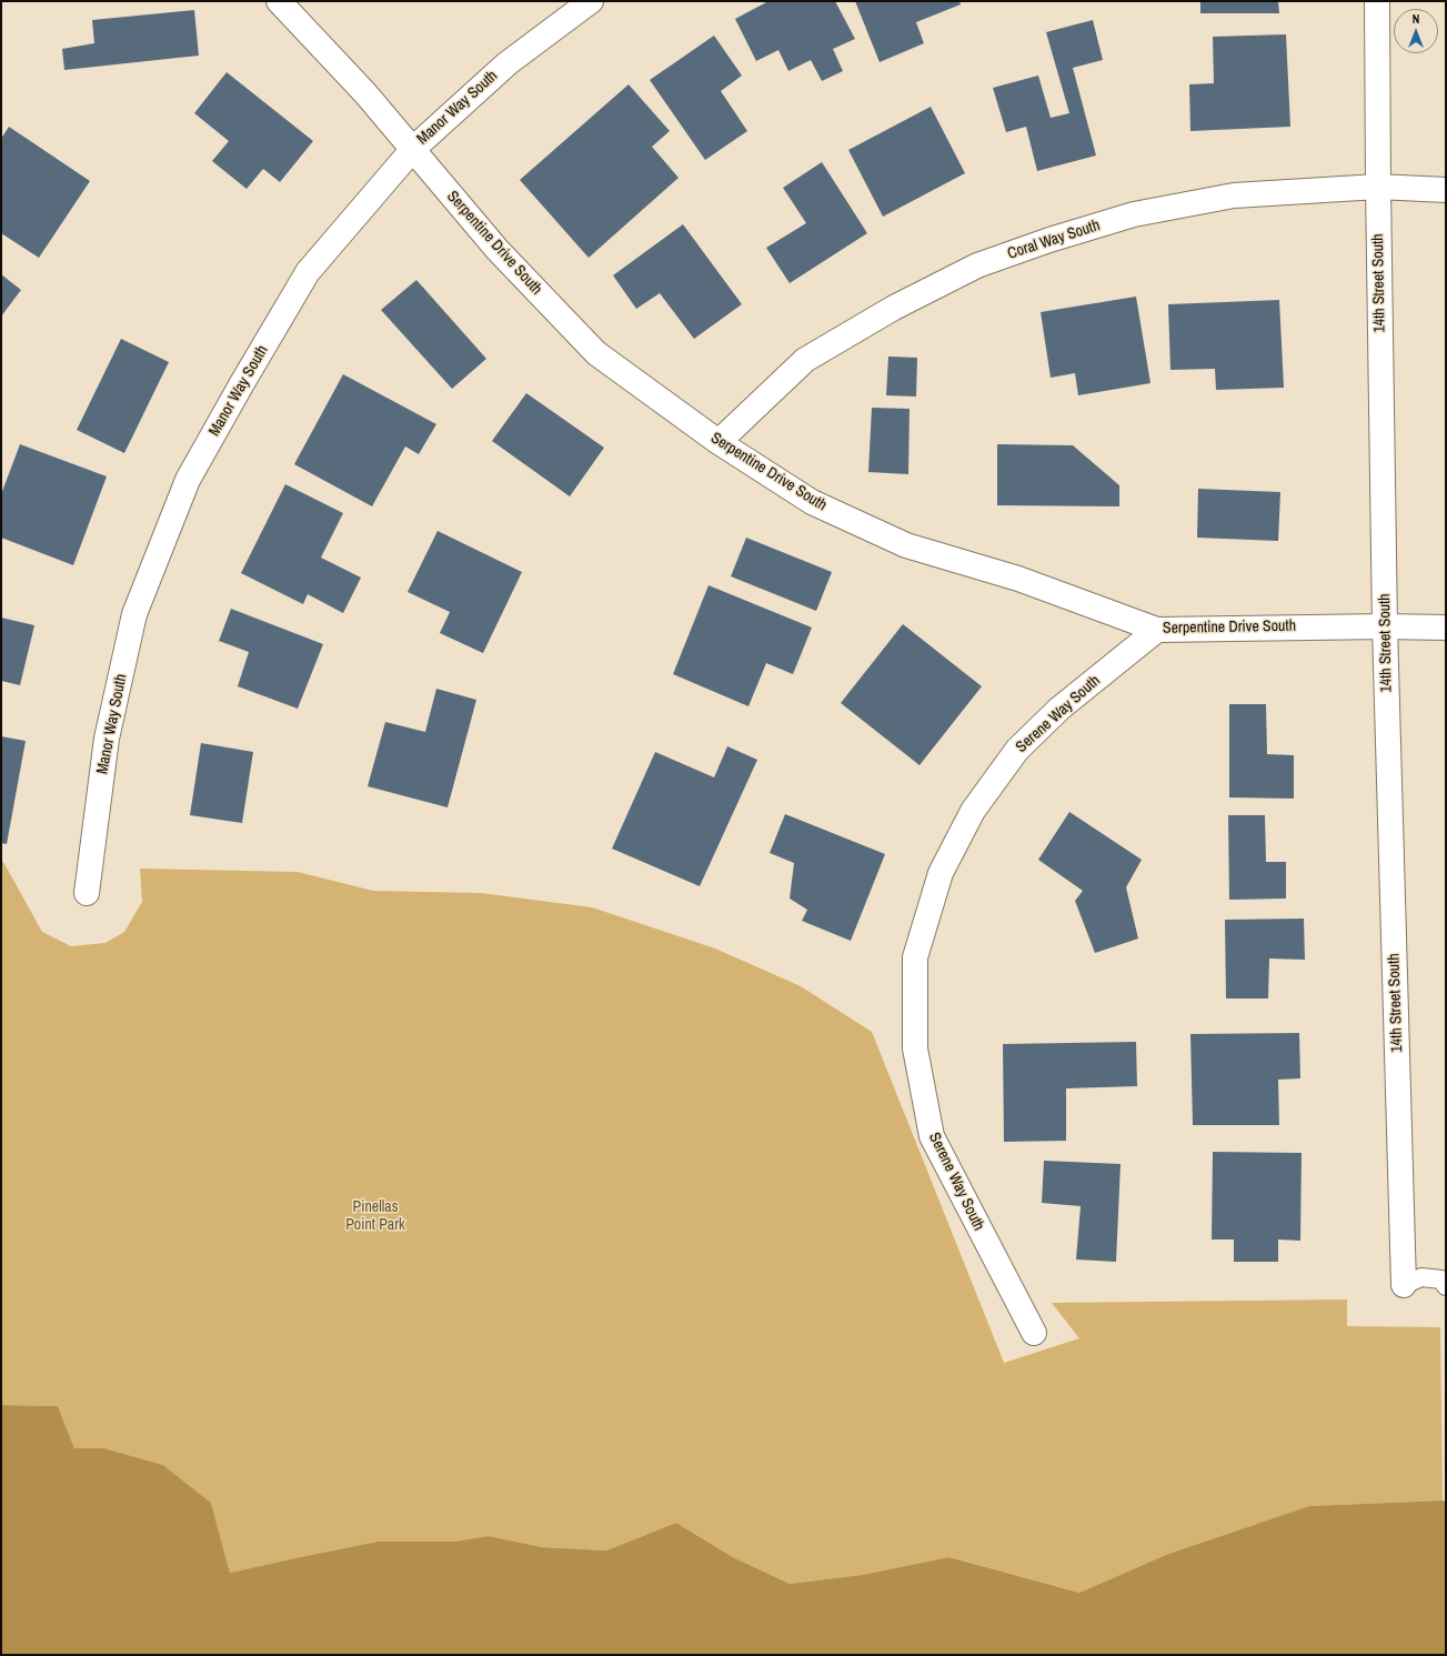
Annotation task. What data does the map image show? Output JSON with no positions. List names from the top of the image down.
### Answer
{
  "streets": {
    "street": [
      "Manor Way South",
      "Coral Way South",
      "Serpentine Drive South",
      "14th Street South",
      "Serene Way South"
    ]
  },
  "crossings": [
    ["Manor Way South", "Serpentine Drive South"],
    ["Coral Way South", "Serpentine Drive South"],
    ["Coral Way South", "14th Street South"],
    ["Serpentine Drive South", "14th Street South"],
    ["Serpentine Drive South", "Serene Way South"]
  ],
  "parks": ["Pinellas Point Park"],
  "north": "top"
}
